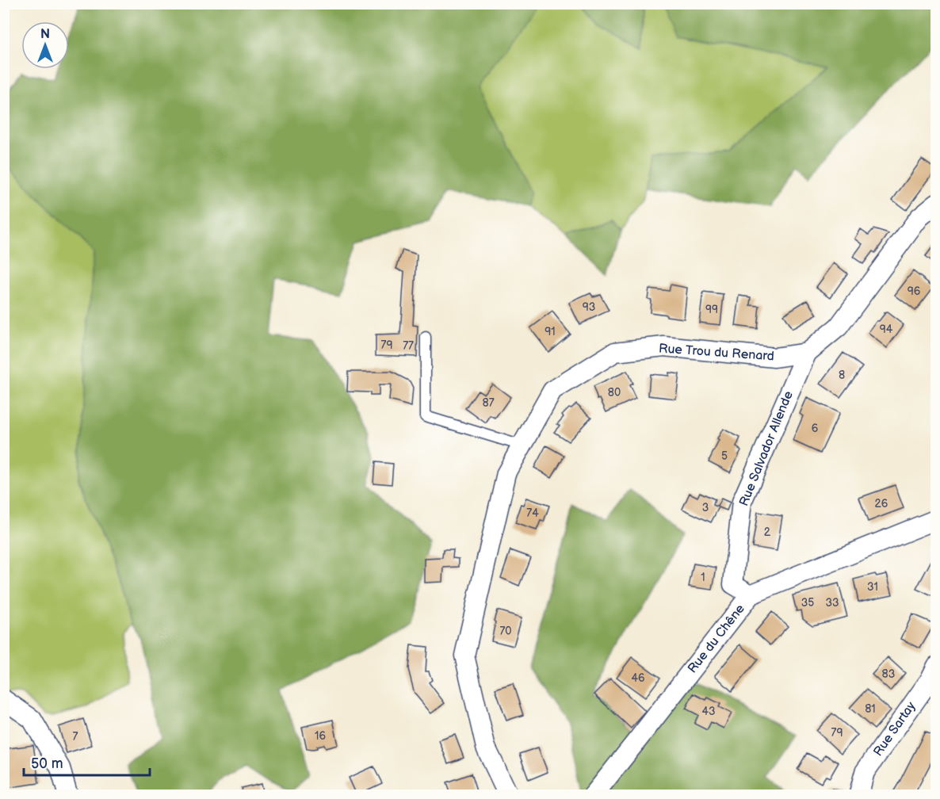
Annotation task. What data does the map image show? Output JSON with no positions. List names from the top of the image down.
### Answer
{
  "streets": {
    "street": [
      "Rue Trou du Renard",
      "Rue Salvador Allende",
      "Rue du Chêne",
      "Rue Sartay"
    ]
  },
  "crossings": [
    ["Rue Trou du Renard", "Rue Salvador Allende"],
    ["Rue Salvador Allende", "Rue du Chêne"]
  ],
  "house_numbers": [
    "96",
    "93",
    "99",
    "94",
    "91",
    "79",
    "77",
    "8",
    "80",
    "87",
    "6",
    "5",
    "26",
    "3",
    "74",
    "2",
    "1",
    "31",
    "35",
    "33",
    "70",
    "83",
    "46",
    "81",
    "43",
    "79",
    "16",
    "7"
  ],
  "scale_bar": "50 m",
  "north": "top"
}
